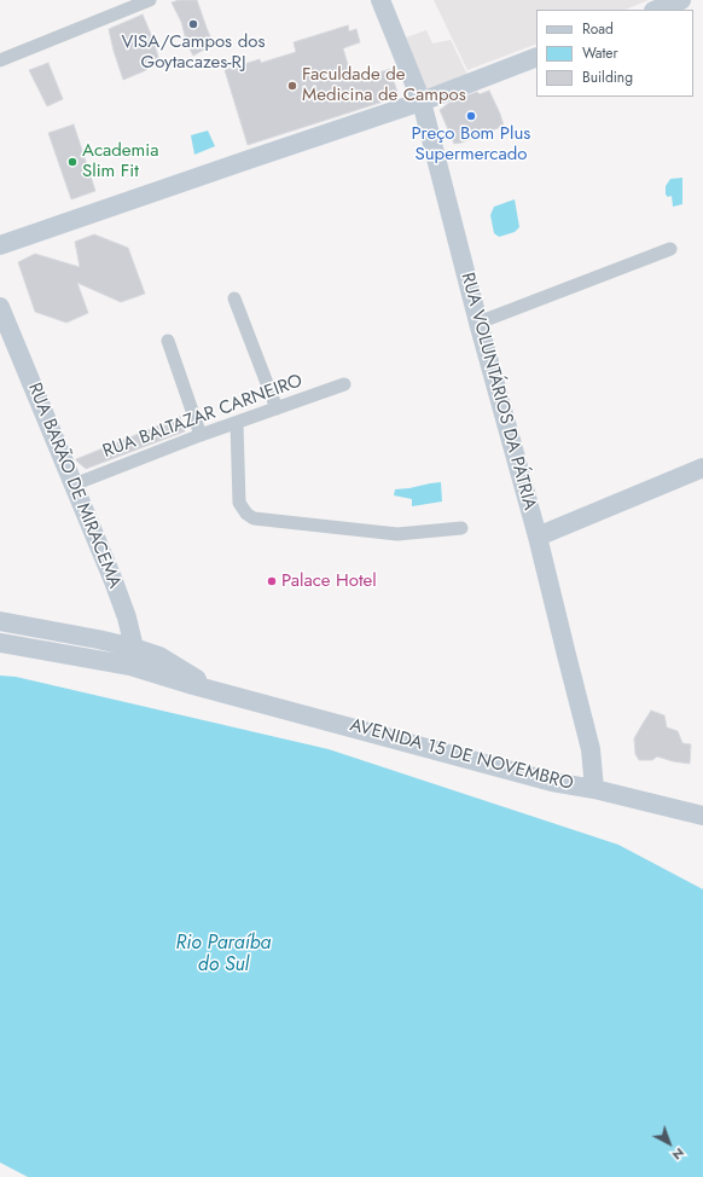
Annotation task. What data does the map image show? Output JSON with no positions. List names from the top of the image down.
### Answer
{
  "streets": {
    "main road": ["RUA VOLUNTÁRIOS DA PÁTRIA", "RUA BARÃO DE MIRACEMA", "AVENIDA 15 DE NOVEMBRO"],
    "street": ["RUA BALTAZAR CARNEIRO"]
  },
  "crossings": [
    ["RUA VOLUNTÁRIOS DA PÁTRIA", "AVENIDA 15 DE NOVEMBRO"],
    ["RUA BALTAZAR CARNEIRO", "RUA BARÃO DE MIRACEMA"],
    ["RUA BARÃO DE MIRACEMA", "AVENIDA 15 DE NOVEMBRO"]
  ],
  "water": ["Rio Paraíba do Sul"],
  "places": [
    "VISA/Campos dos Goytacazes-RJ",
    "Faculdade de Medicina de Campos",
    "Preço Bom Plus Supermercado",
    "Academia Slim Fit",
    "Palace Hotel"
  ],
  "legend": ["Road", "Water", "Building"],
  "north": "bottom right"
}
